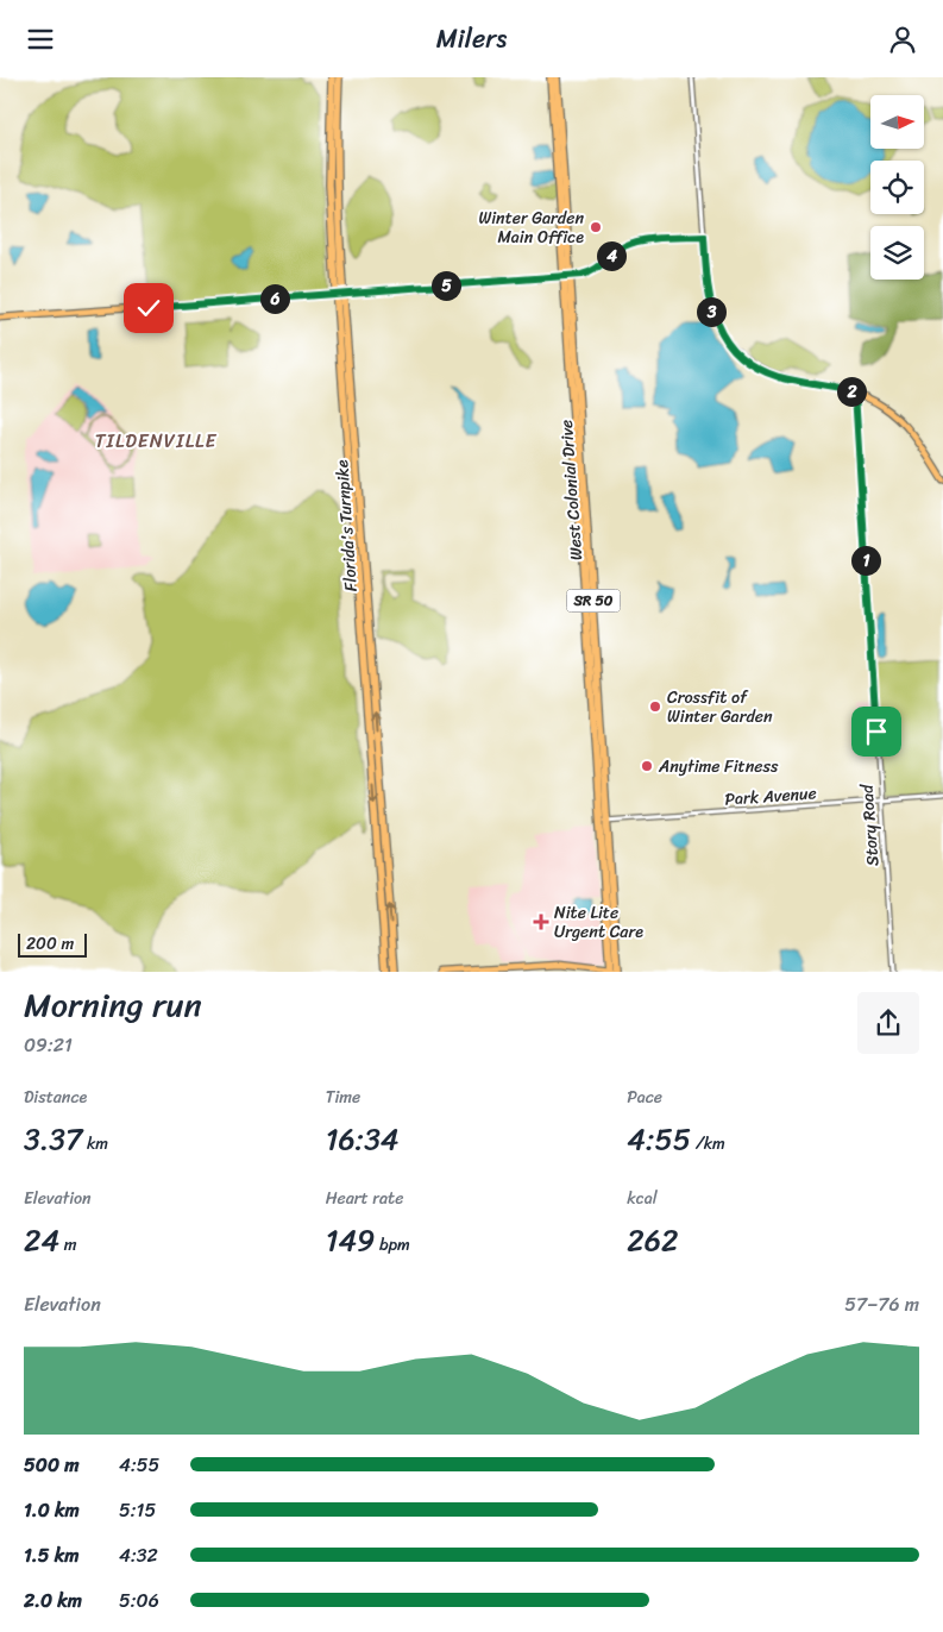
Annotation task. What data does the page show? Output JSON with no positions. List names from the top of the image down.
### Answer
{
  "streets": {
    "highway": ["West Colonial Drive", "Florida's Turnpike", "SR 50"],
    "street": ["Park Avenue", "Story Road"]
  },
  "crossings": [
    ["West Colonial Drive", "Park Avenue"],
    ["Park Avenue", "Story Road"]
  ],
  "districts": ["TILDENVILLE"],
  "places": {
    "other": ["Winter Garden Main Office", "Crossfit of Winter Garden", "Anytime Fitness"],
    "health": ["Nite Lite Urgent Care"]
  },
  "scale_bar": "200 m",
  "north": "right",
  "page": {
    "header": "Milers",
    "pins": [
      "4",
      "5",
      "6",
      "3",
      "2",
      "1"
    ],
    "scale": "200 m",
    "heading": ["Morning run", "09:21"],
    "stats": [
      ["Distance", "3.37 km"],
      ["Time", "16:34"],
      ["Pace", "4:55 /km"],
      ["Elevation", "24 m"],
      ["Heart rate", "149 bpm"],
      ["kcal", "262"]
    ],
    "chart": ["Elevation", "57–76 m"],
    "list": [
      {
        "name": "500 m",
        "note": "4:55"
      },
      {
        "name": "1.0 km",
        "note": "5:15"
      },
      {
        "name": "1.5 km",
        "note": "4:32"
      },
      {
        "name": "2.0 km",
        "note": "5:06"
      }
    ]
  }
}
